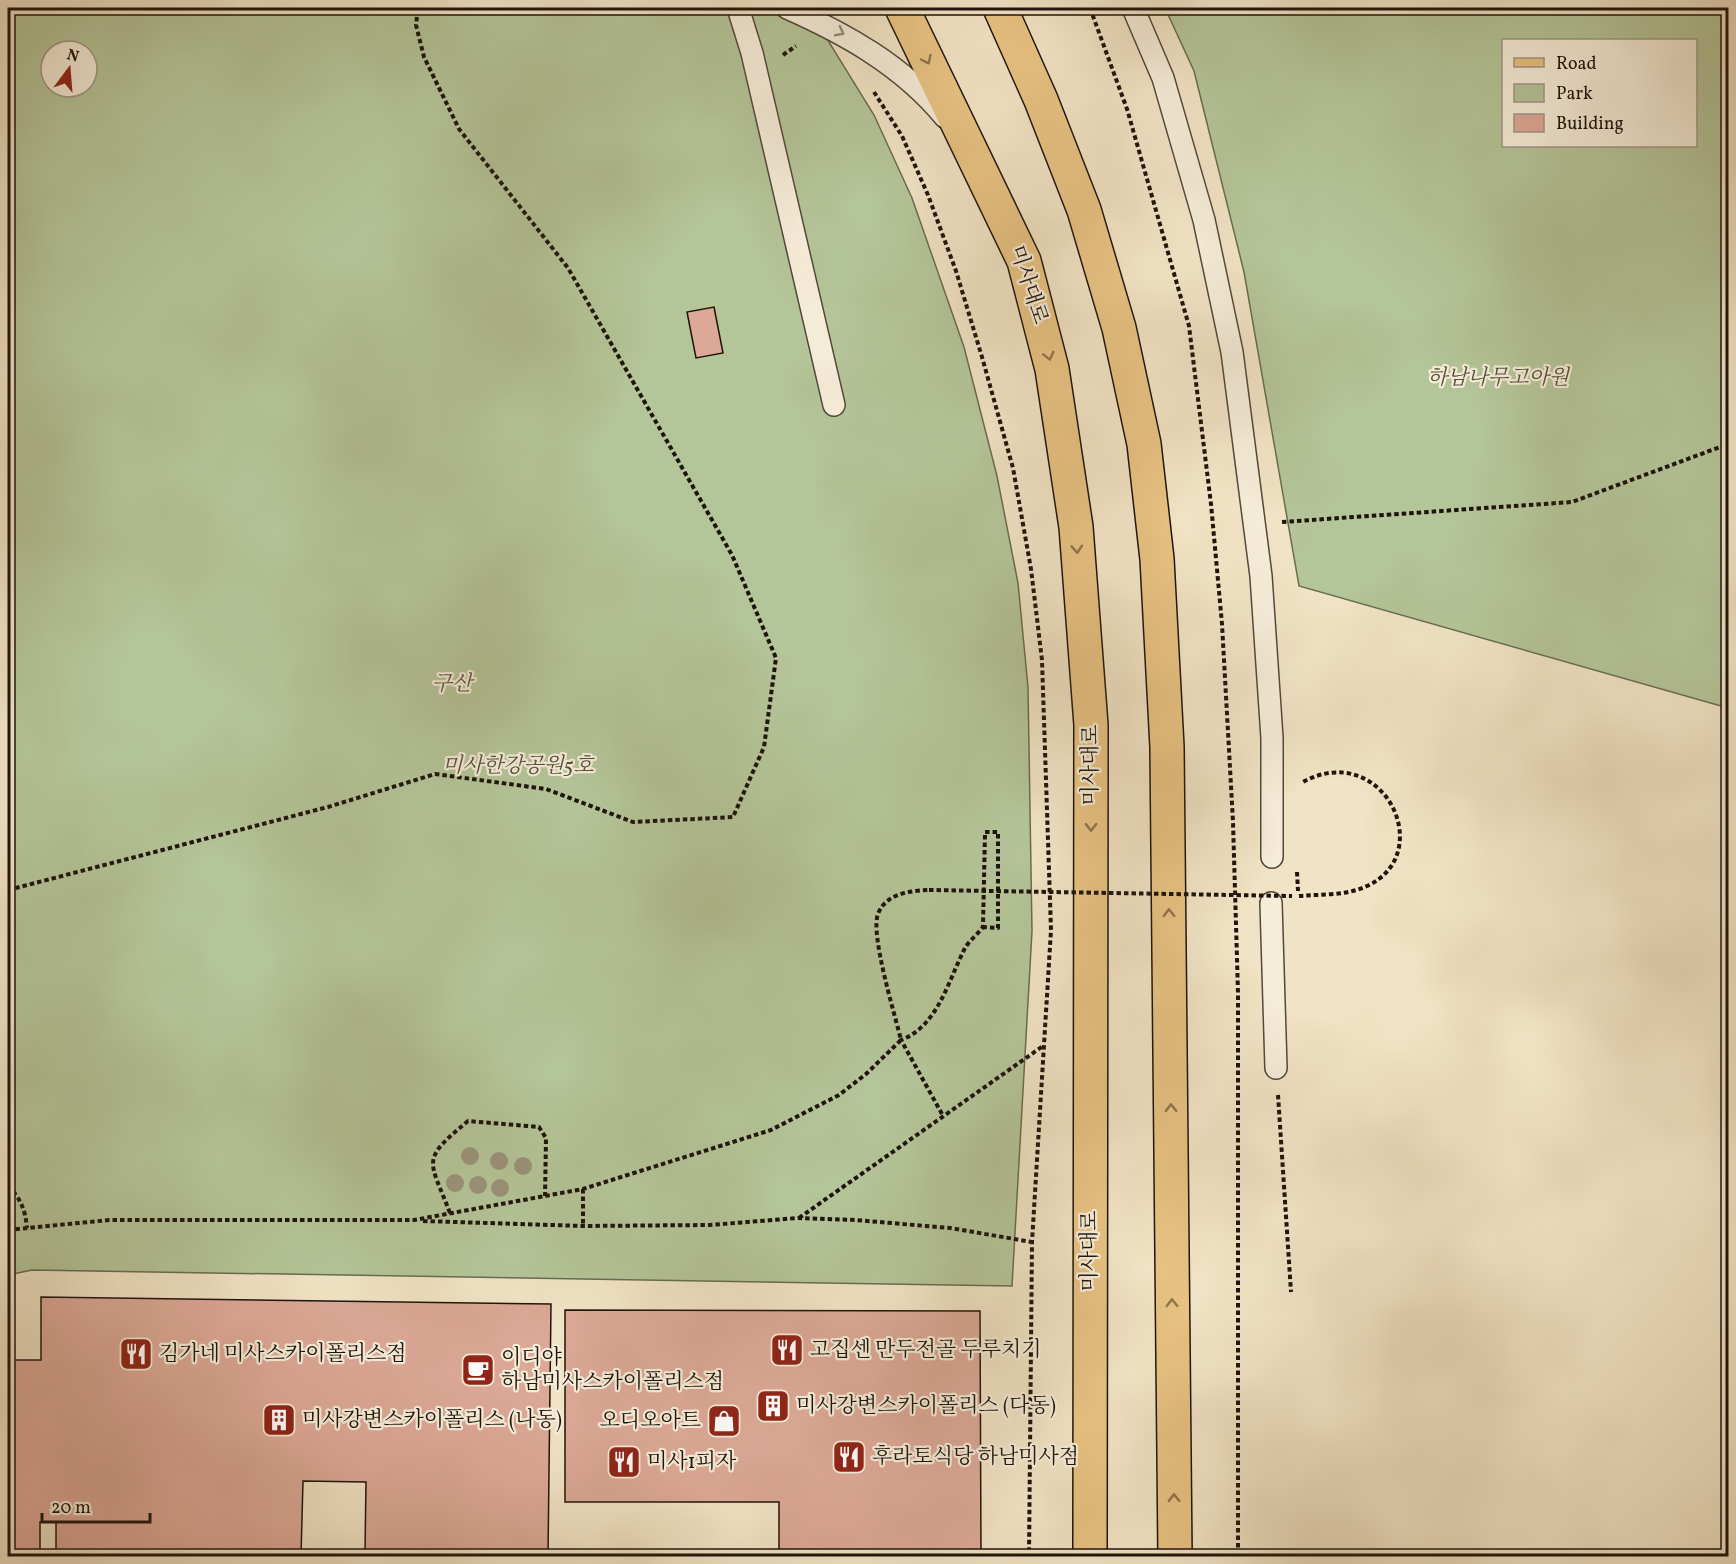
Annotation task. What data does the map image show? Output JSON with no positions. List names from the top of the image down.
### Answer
{
  "streets": {
    "main road": ["미사대로"]
  },
  "parks": ["하남나무고아원", "구산", "미사한강공원5호"],
  "places": {
    "restaurant": [
      "고집센 만두전골 두루치기",
      "김가네 미사스카이폴리스점",
      "후라토식당 하남미사점",
      "미사1피자"
    ],
    "cafe": ["이디야 하남미사스카이폴리스점"],
    "building": ["미사강변스카이폴리스 (다동)", "미사강변스카이폴리스 (나동)"],
    "shop": ["오디오아트"]
  },
  "legend": ["Road", "Park", "Building"],
  "scale_bar": "20 m",
  "north": "top"
}
